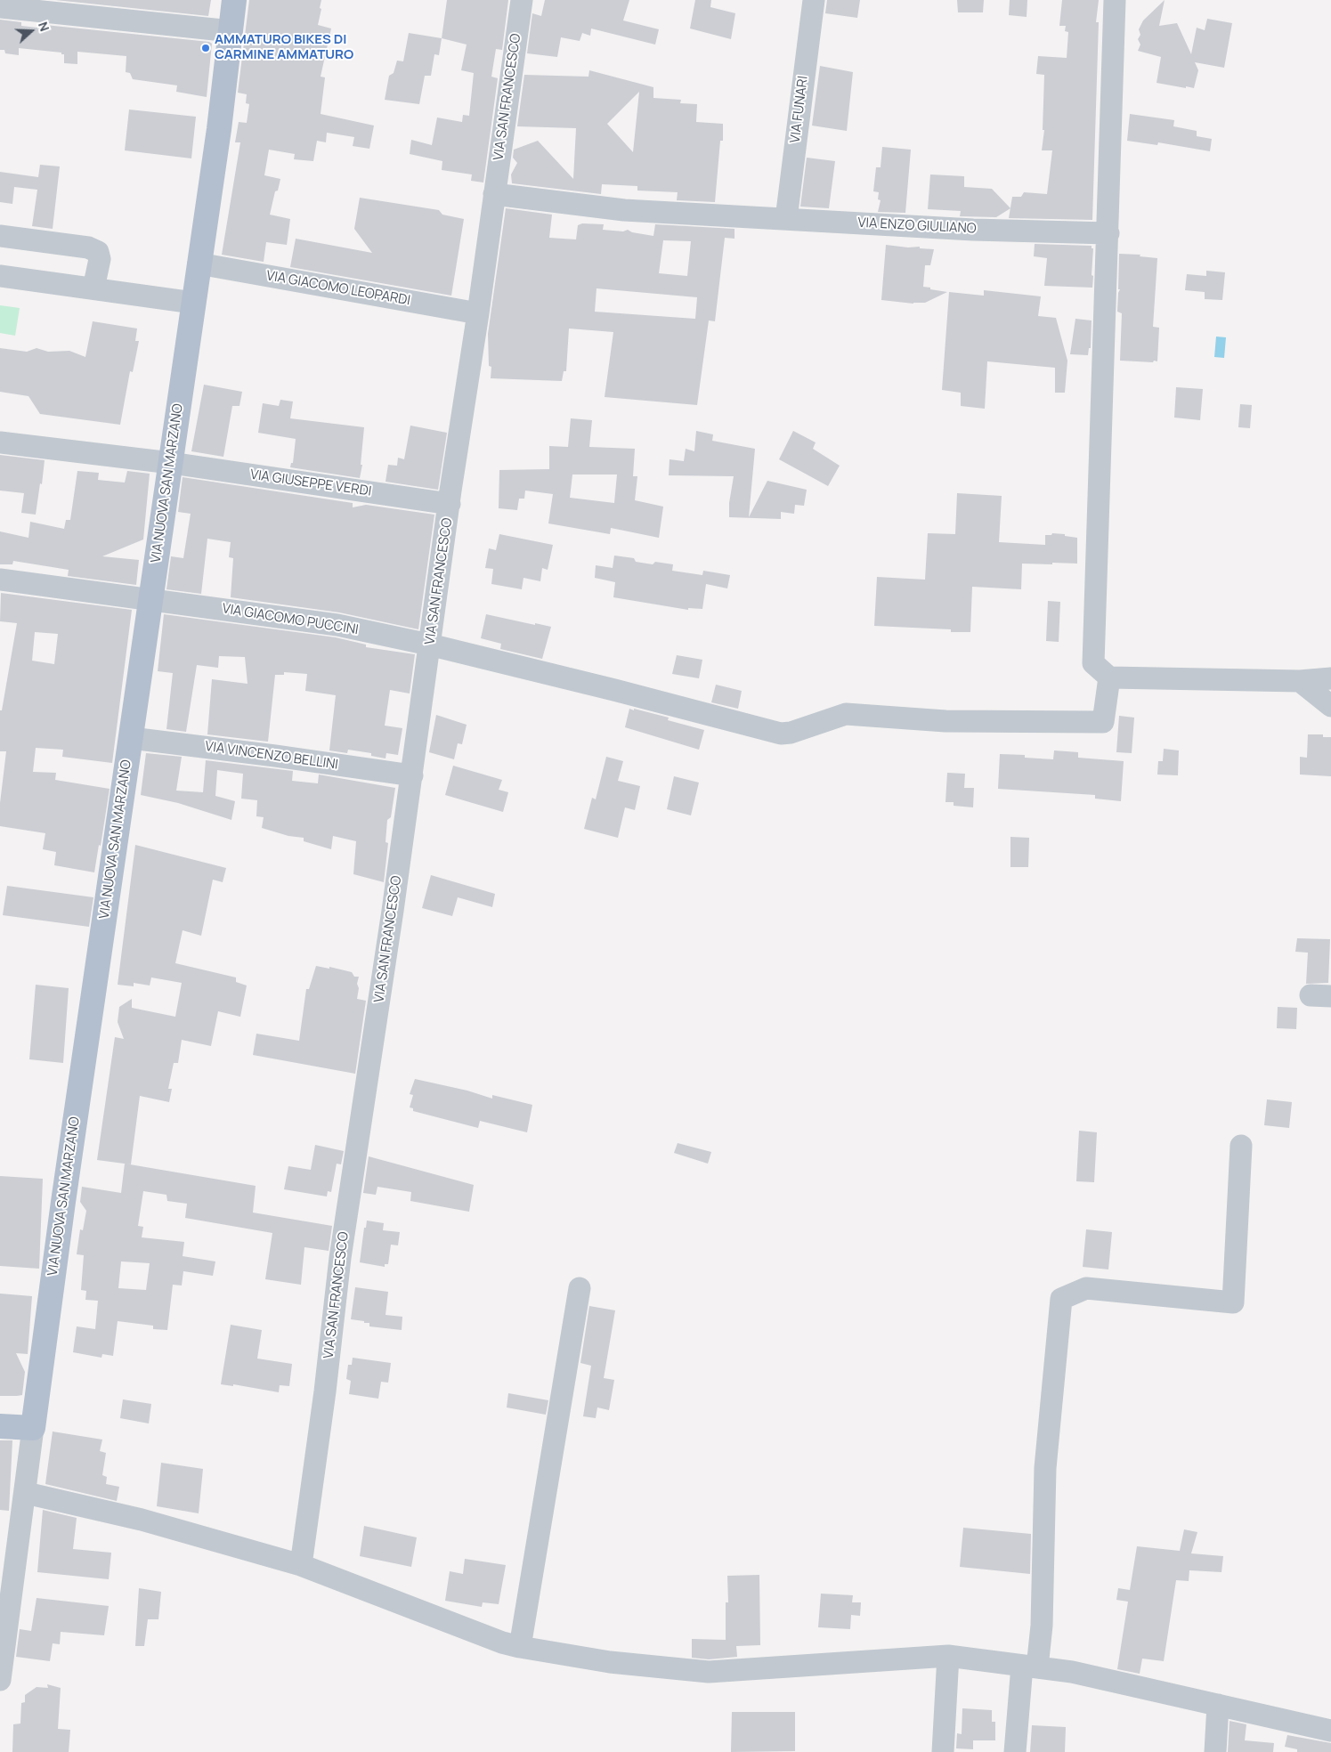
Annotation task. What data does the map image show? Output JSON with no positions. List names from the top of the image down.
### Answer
{
  "streets": {
    "main road": ["VIA NUOVA SAN MARZANO"],
    "street": [
      "VIA SAN FRANCESCO",
      "VIA FUNARI",
      "VIA ENZO GIULIANO",
      "VIA GIACOMO LEOPARDI",
      "VIA GIUSEPPE VERDI",
      "VIA GIACOMO PUCCINI",
      "VIA VINCENZO BELLINI"
    ]
  },
  "crossings": [
    ["VIA SAN FRANCESCO", "VIA ENZO GIULIANO"],
    ["VIA SAN FRANCESCO", "VIA GIACOMO LEOPARDI"],
    ["VIA SAN FRANCESCO", "VIA GIUSEPPE VERDI"],
    ["VIA SAN FRANCESCO", "VIA GIACOMO PUCCINI"],
    ["VIA SAN FRANCESCO", "VIA VINCENZO BELLINI"],
    ["VIA FUNARI", "VIA ENZO GIULIANO"],
    ["VIA GIACOMO LEOPARDI", "VIA NUOVA SAN MARZANO"],
    ["VIA NUOVA SAN MARZANO", "VIA GIUSEPPE VERDI"],
    ["VIA NUOVA SAN MARZANO", "VIA GIACOMO PUCCINI"],
    ["VIA NUOVA SAN MARZANO", "VIA VINCENZO BELLINI"]
  ],
  "places": ["AMMATURO BIKES DI CARMINE AMMATURO"],
  "north": "right"
}
